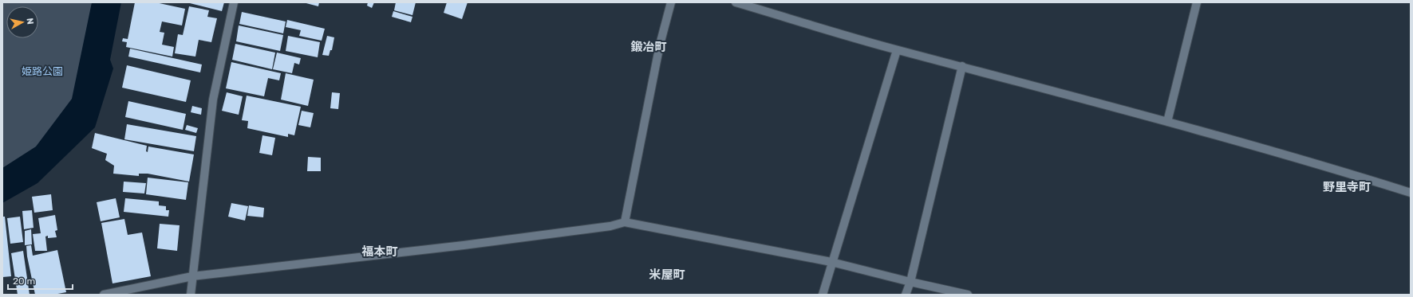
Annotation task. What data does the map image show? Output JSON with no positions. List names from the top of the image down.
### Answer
{
  "districts": [
    "鍛冶町",
    "野里寺町",
    "福本町",
    "米屋町"
  ],
  "parks": ["姫路公園"],
  "scale_bar": "20 m",
  "north": "right"
}
